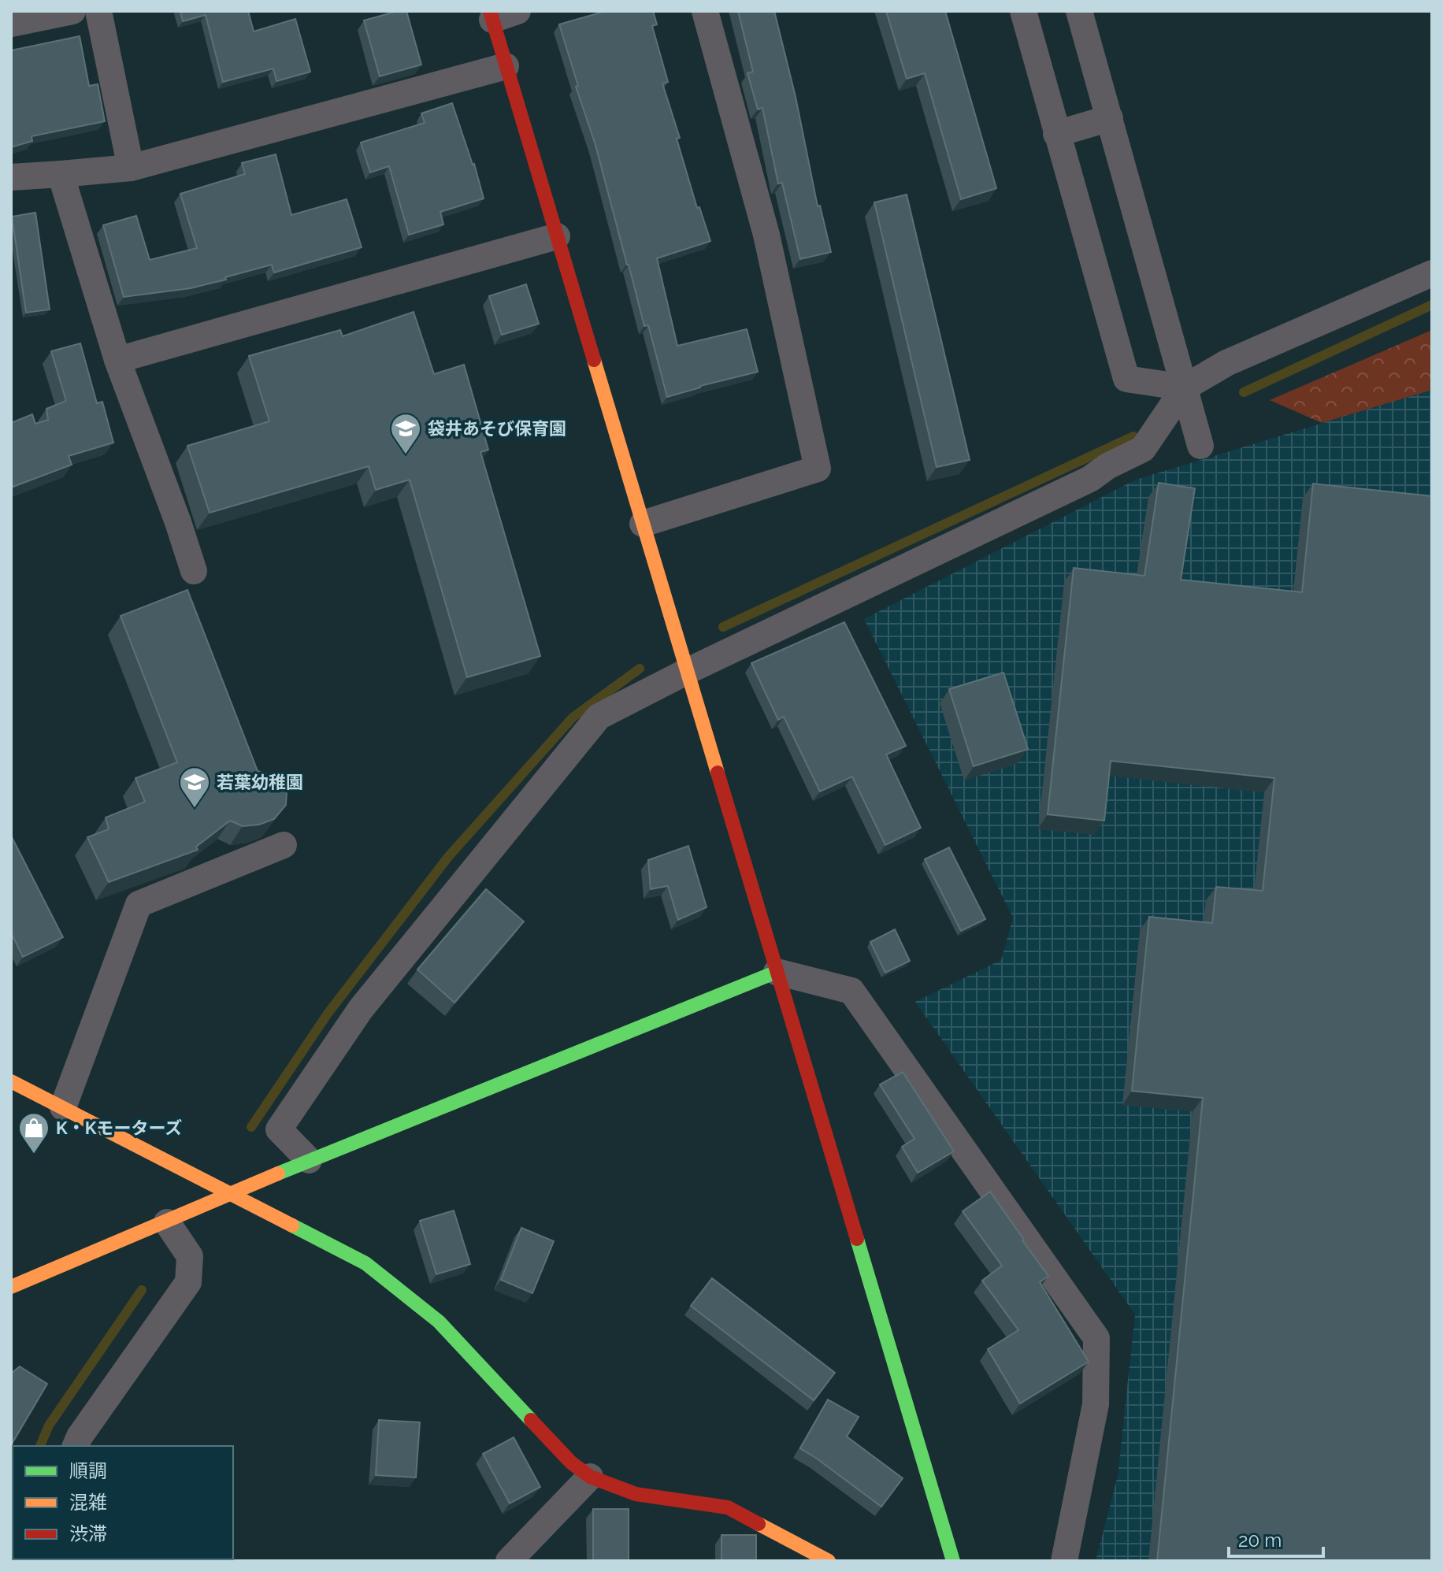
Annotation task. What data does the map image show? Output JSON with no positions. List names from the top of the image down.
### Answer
{
  "places": {
    "school or university": ["袋井あそび保育園", "若葉幼稚園"],
    "shop": ["K・Kモーターズ"]
  },
  "legend": ["順調", "混雑", "渋滞"],
  "scale_bar": "20 m"
}
